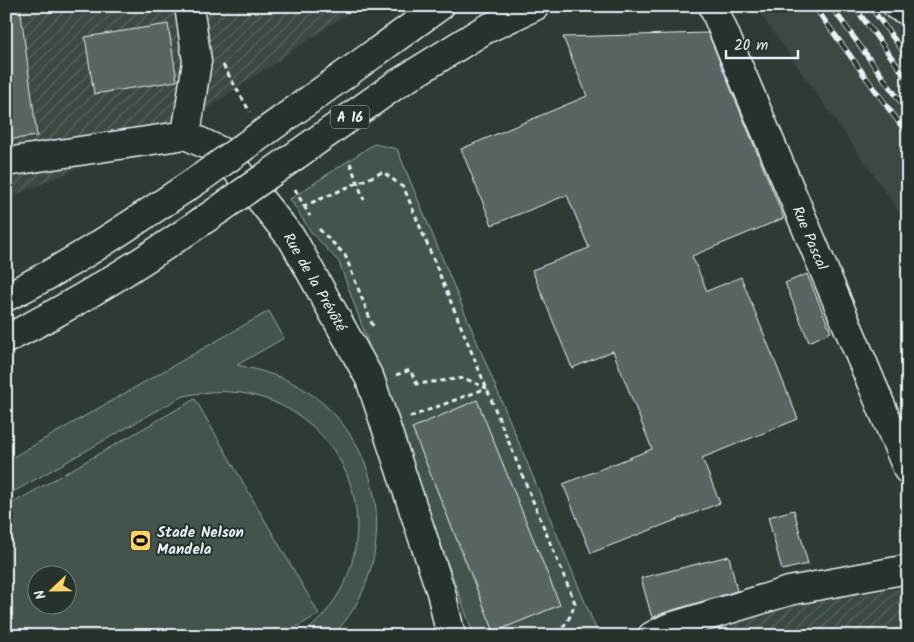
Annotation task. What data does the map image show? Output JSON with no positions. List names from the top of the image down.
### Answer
{
  "streets": {
    "main road": ["A 16", "Rue Pascal", "Rue de la Prévôté"]
  },
  "places": {
    "sports": ["Stade Nelson Mandela"]
  },
  "scale_bar": "20 m",
  "north": "left"
}
